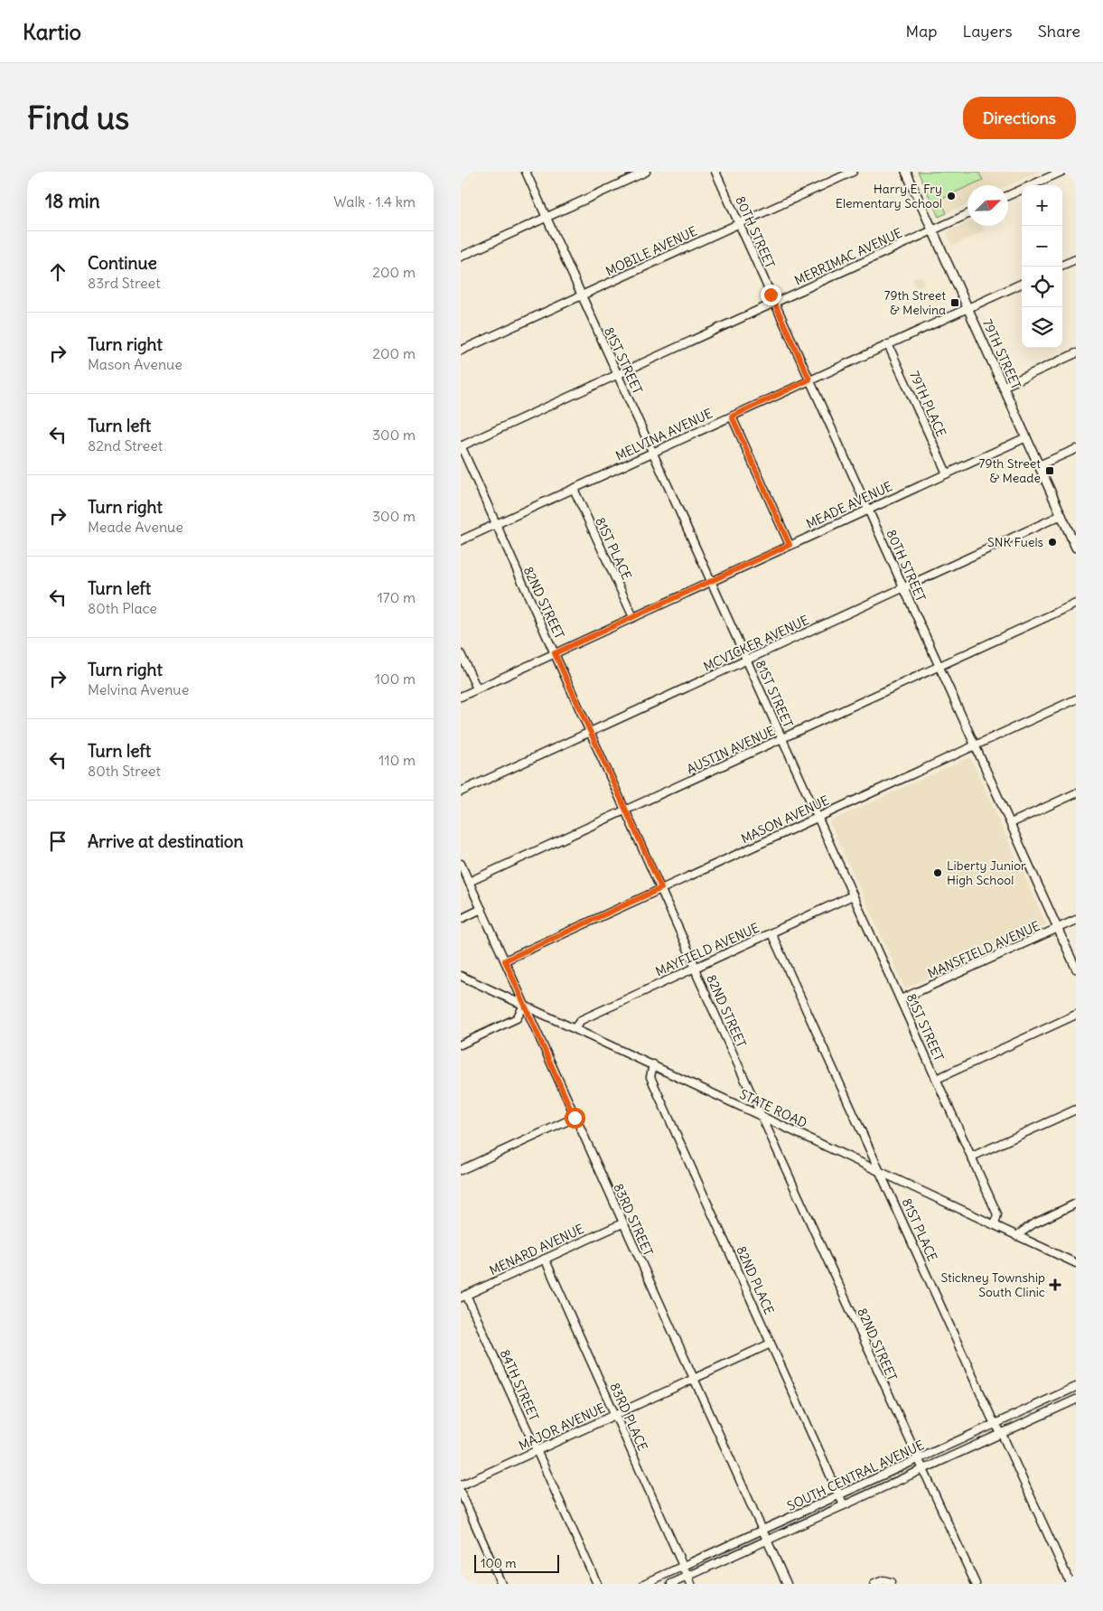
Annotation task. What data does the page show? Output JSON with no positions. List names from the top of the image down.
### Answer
{
  "streets": {
    "main road": ["79TH STREET"],
    "street": [
      "80TH STREET",
      "MOBILE AVENUE",
      "MERRIMAC AVENUE",
      "81ST STREET",
      "79TH PLACE",
      "MELVINA AVENUE",
      "MEADE AVENUE",
      "81ST PLACE",
      "82ND STREET",
      "MCVICKER AVENUE",
      "AUSTIN AVENUE",
      "MASON AVENUE",
      "MAYFIELD AVENUE",
      "MANSFIELD AVENUE",
      "STATE ROAD",
      "83RD STREET",
      "MENARD AVENUE",
      "82ND PLACE",
      "84TH STREET",
      "83RD PLACE",
      "MAJOR AVENUE",
      "SOUTH CENTRAL AVENUE"
    ]
  },
  "crossings": [
    ["80TH STREET", "MOBILE AVENUE"],
    ["80TH STREET", "MERRIMAC AVENUE"],
    ["80TH STREET", "MELVINA AVENUE"],
    ["80TH STREET", "MEADE AVENUE"],
    ["80TH STREET", "MCVICKER AVENUE"],
    ["80TH STREET", "AUSTIN AVENUE"],
    ["80TH STREET", "MASON AVENUE"],
    ["80TH STREET", "MANSFIELD AVENUE"],
    ["MOBILE AVENUE", "81ST STREET"],
    ["MERRIMAC AVENUE", "79TH STREET"],
    ["MERRIMAC AVENUE", "81ST STREET"],
    ["MERRIMAC AVENUE", "82ND STREET"],
    ["79TH STREET", "MELVINA AVENUE"],
    ["79TH STREET", "MEADE AVENUE"],
    ["79TH STREET", "MCVICKER AVENUE"],
    ["81ST STREET", "MELVINA AVENUE"],
    ["81ST STREET", "MEADE AVENUE"],
    ["81ST STREET", "MCVICKER AVENUE"],
    ["81ST STREET", "AUSTIN AVENUE"],
    ["81ST STREET", "MASON AVENUE"],
    ["81ST STREET", "MAYFIELD AVENUE"],
    ["81ST STREET", "MANSFIELD AVENUE"],
    ["81ST STREET", "STATE ROAD"],
    ["79TH PLACE", "MELVINA AVENUE"],
    ["79TH PLACE", "MEADE AVENUE"],
    ["MELVINA AVENUE", "81ST PLACE"],
    ["MELVINA AVENUE", "82ND STREET"],
    ["MEADE AVENUE", "81ST PLACE"],
    ["MEADE AVENUE", "82ND STREET"],
    ["81ST PLACE", "MAYFIELD AVENUE"],
    ["81ST PLACE", "STATE ROAD"],
    ["81ST PLACE", "SOUTH CENTRAL AVENUE"],
    ["82ND STREET", "MCVICKER AVENUE"],
    ["82ND STREET", "AUSTIN AVENUE"],
    ["82ND STREET", "MASON AVENUE"],
    ["82ND STREET", "MAYFIELD AVENUE"],
    ["82ND STREET", "STATE ROAD"],
    ["82ND STREET", "SOUTH CENTRAL AVENUE"],
    ["AUSTIN AVENUE", "83RD STREET"],
    ["MASON AVENUE", "83RD STREET"],
    ["MAYFIELD AVENUE", "STATE ROAD"],
    ["STATE ROAD", "83RD STREET"],
    ["STATE ROAD", "82ND PLACE"],
    ["83RD STREET", "MENARD AVENUE"],
    ["83RD STREET", "MAJOR AVENUE"],
    ["83RD STREET", "SOUTH CENTRAL AVENUE"],
    ["MENARD AVENUE", "84TH STREET"],
    ["MENARD AVENUE", "83RD PLACE"],
    ["82ND PLACE", "MAJOR AVENUE"],
    ["82ND PLACE", "SOUTH CENTRAL AVENUE"],
    ["84TH STREET", "MAJOR AVENUE"],
    ["83RD PLACE", "MAJOR AVENUE"],
    ["83RD PLACE", "SOUTH CENTRAL AVENUE"]
  ],
  "places": {
    "other": ["Harry E. Fry Elementary School", "SNK Fuels", "Liberty Junior High School"],
    "transit": ["79th Street & Melvina", "79th Street & Meade"],
    "health": ["Stickney Township South Clinic"]
  },
  "scale_bar": "100 m",
  "north": "top right",
  "page": {
    "header": "Kartio",
    "nav": ["Map", "Layers", "Share"],
    "buttons": "Directions",
    "title": "Find us",
    "heading": ["18 min", "Walk · 1.4 km"],
    "map_buttons": ["+", "−"],
    "list": [
      ["Continue", "83rd Street", "200 m"],
      ["Turn right", "Mason Avenue", "200 m"],
      ["Turn left", "82nd Street", "300 m"],
      ["Turn right", "Meade Avenue", "300 m"],
      ["Turn left", "80th Place", "170 m"],
      ["Turn right", "Melvina Avenue", "100 m"],
      ["Turn left", "80th Street", "110 m"],
      "Arrive at destination"
    ],
    "scale": "100 m"
  }
}
